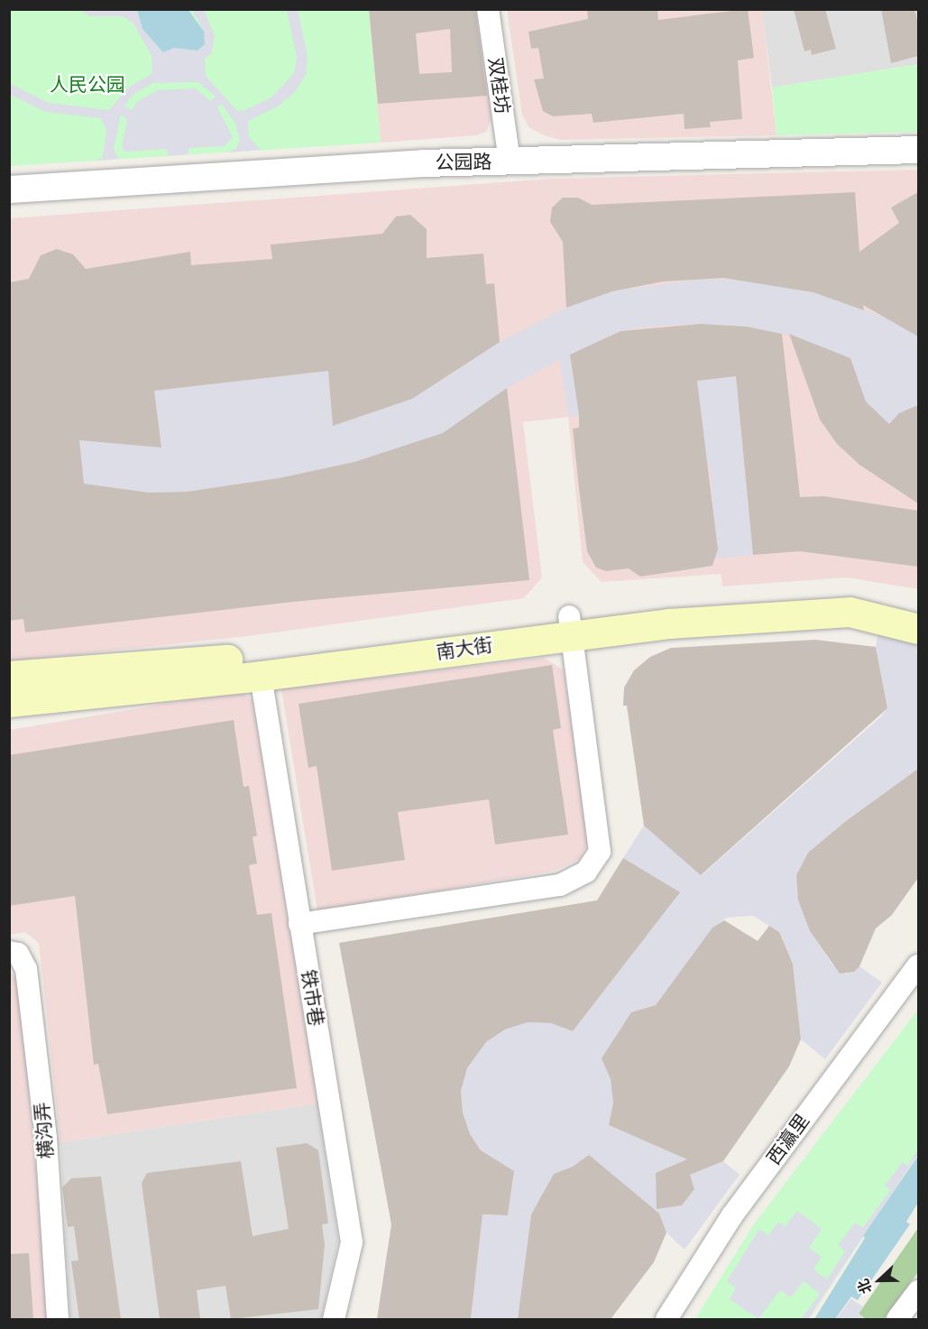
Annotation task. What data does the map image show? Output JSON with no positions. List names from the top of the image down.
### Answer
{
  "streets": {
    "main road": ["南大街"],
    "street": [
      "双桂坊",
      "公园路",
      "铁市巷",
      "横沟弄",
      "西瀛里"
    ]
  },
  "crossings": [
    ["双桂坊", "公园路"],
    ["南大街", "铁市巷"]
  ],
  "parks": ["人民公园"],
  "north": "left"
}
